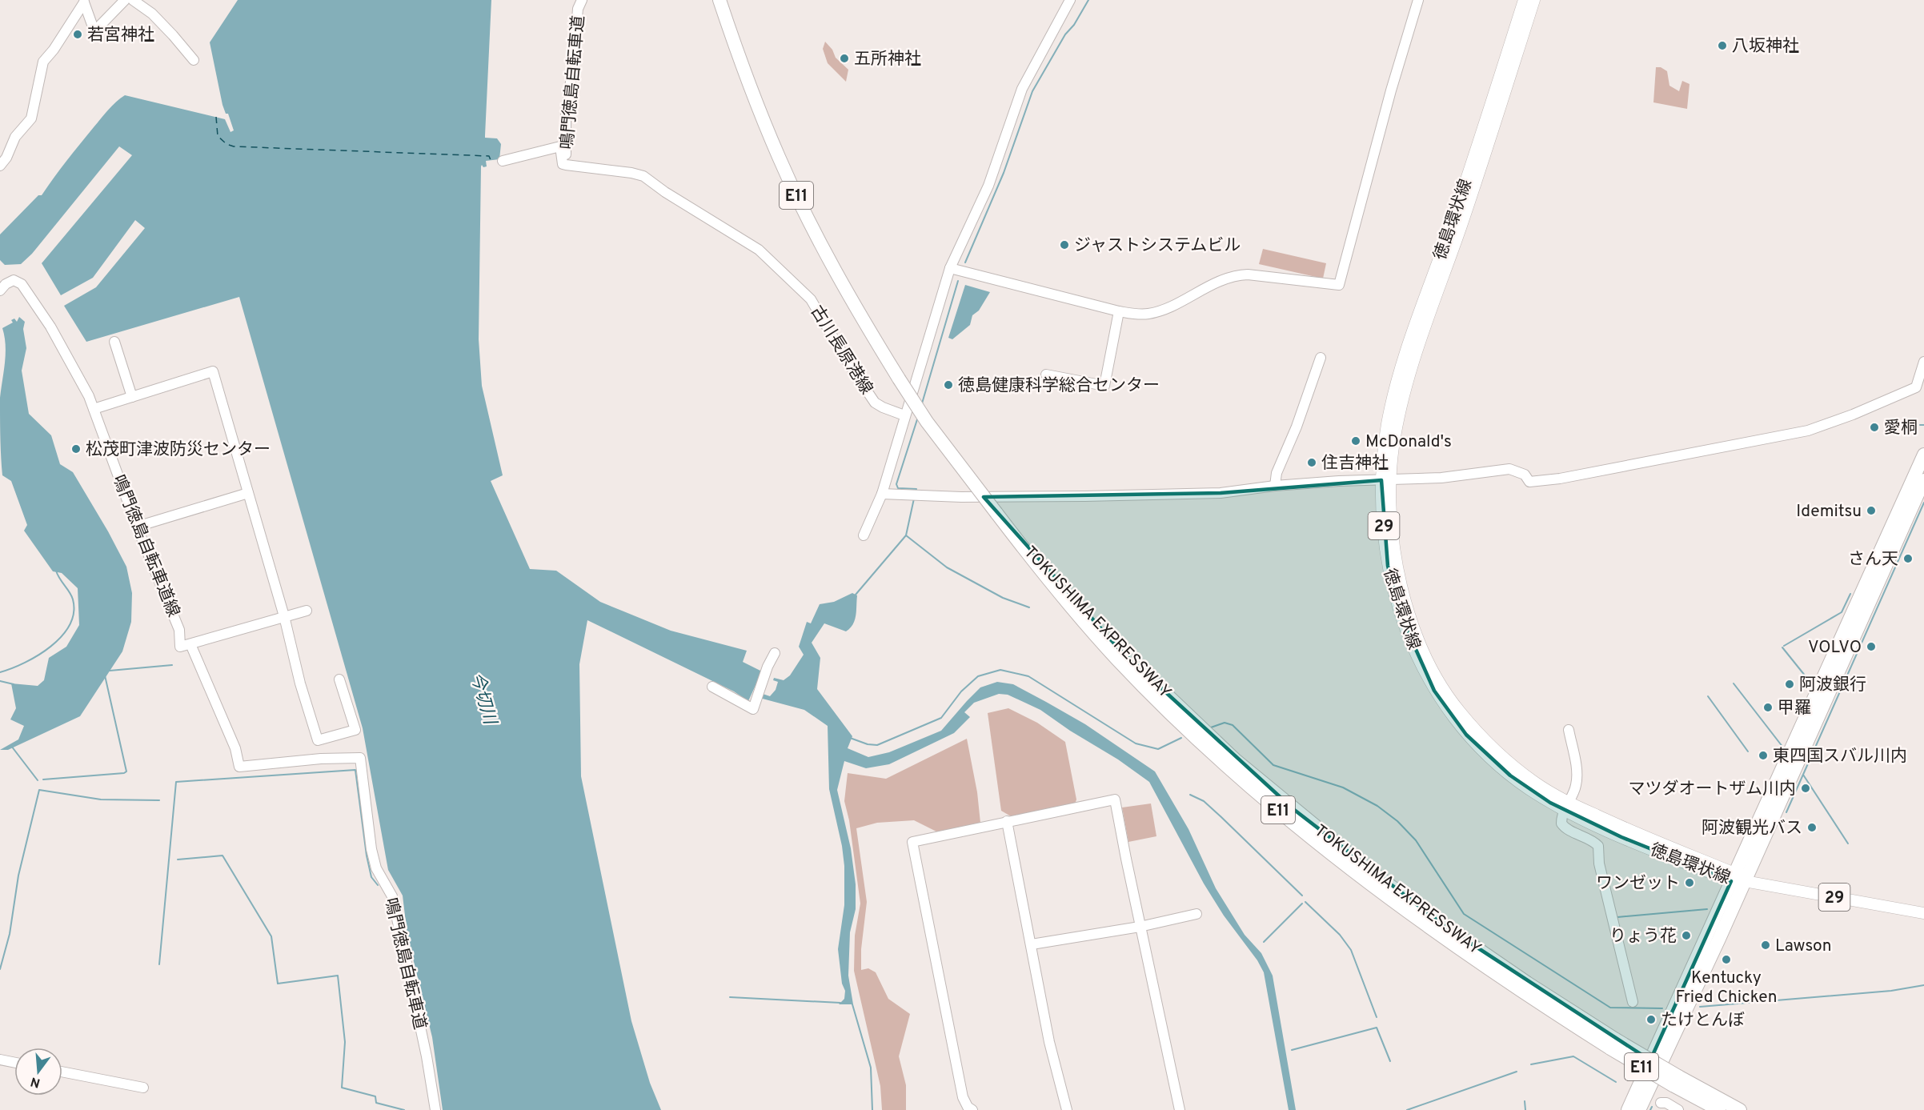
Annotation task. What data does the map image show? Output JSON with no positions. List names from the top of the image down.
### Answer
{
  "streets": {
    "highway": ["E11", "TOKUSHIMA EXPRESSWAY"],
    "main road": ["徳島環状線", "29"],
    "street": ["鳴門徳島自転車道", "古川長原港線", "鳴門徳島自転車道線"]
  },
  "crossings": [
    ["鳴門徳島自転車道", "古川長原港線"],
    ["鳴門徳島自転車道", "鳴門徳島自転車道線"]
  ],
  "water": ["今切川"],
  "places": [
    "若宮神社",
    "八坂神社",
    "五所神社",
    "ジャストシステムビル",
    "徳島健康科学総合センター",
    "愛桐",
    "McDonald's",
    "松茂町津波防災センター",
    "住吉神社",
    "Idemitsu",
    "さん天",
    "VOLVO",
    "阿波銀行",
    "甲羅",
    "東四国スバル川内",
    "マツダオートザム川内",
    "阿波観光バス",
    "ワンゼット",
    "りょう花",
    "Lawson",
    "Kentucky Fried Chicken",
    "たけとんぼ"
  ],
  "north": "bottom"
}
